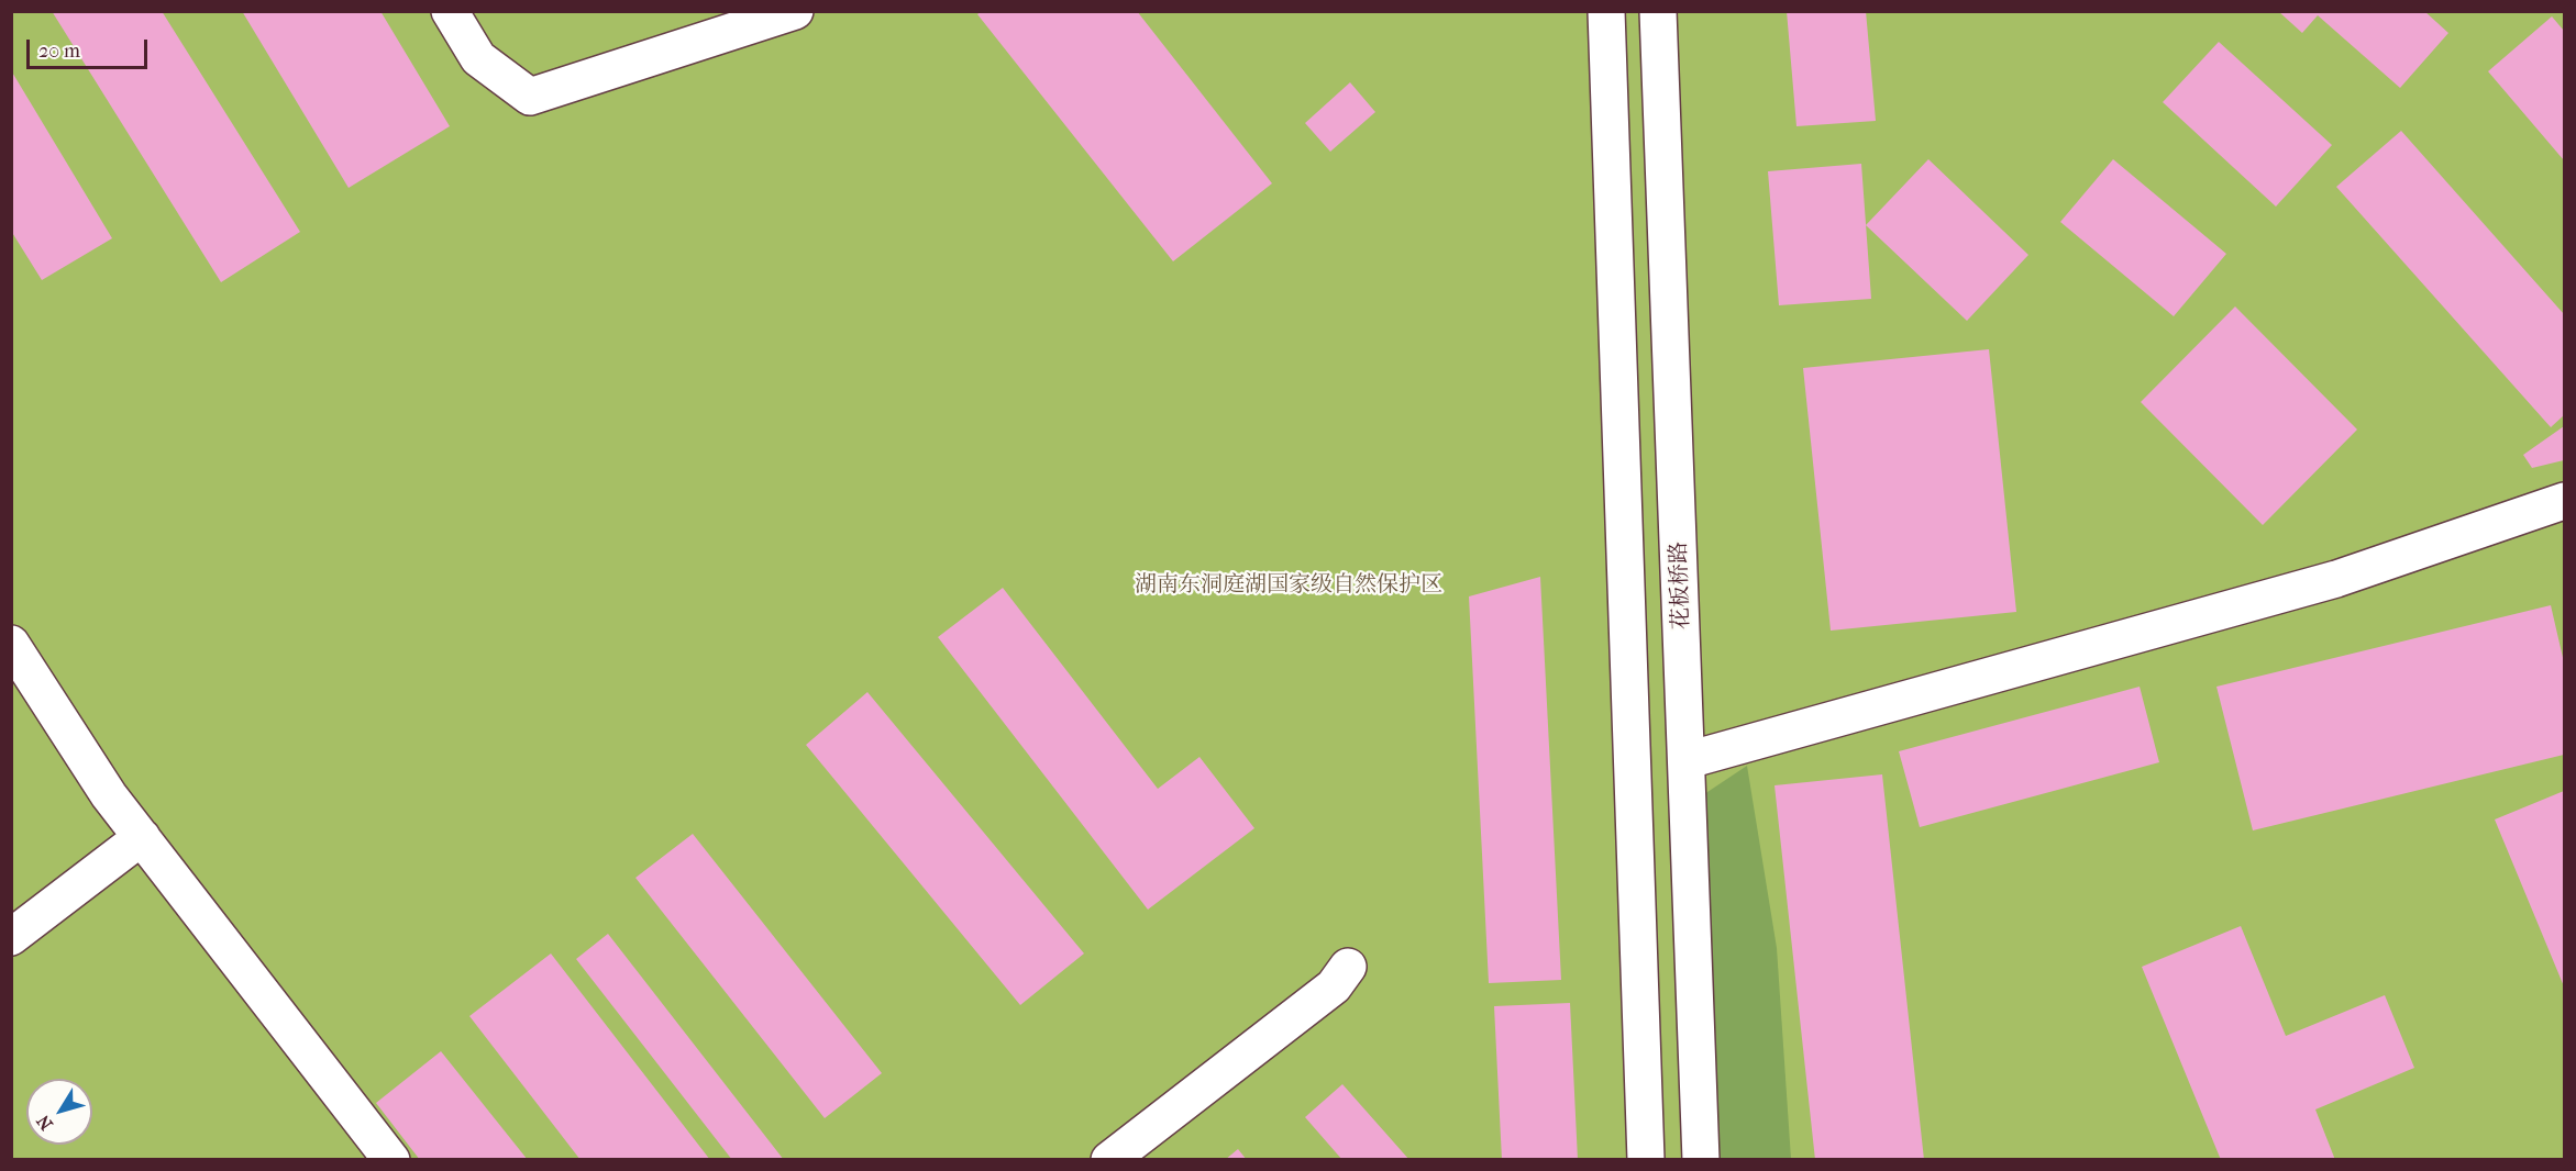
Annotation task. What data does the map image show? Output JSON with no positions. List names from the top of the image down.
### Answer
{
  "streets": {
    "street": ["花板桥路"]
  },
  "parks": ["湖南东洞庭湖国家级自然保护区"],
  "scale_bar": "20 m",
  "north": "bottom left"
}
